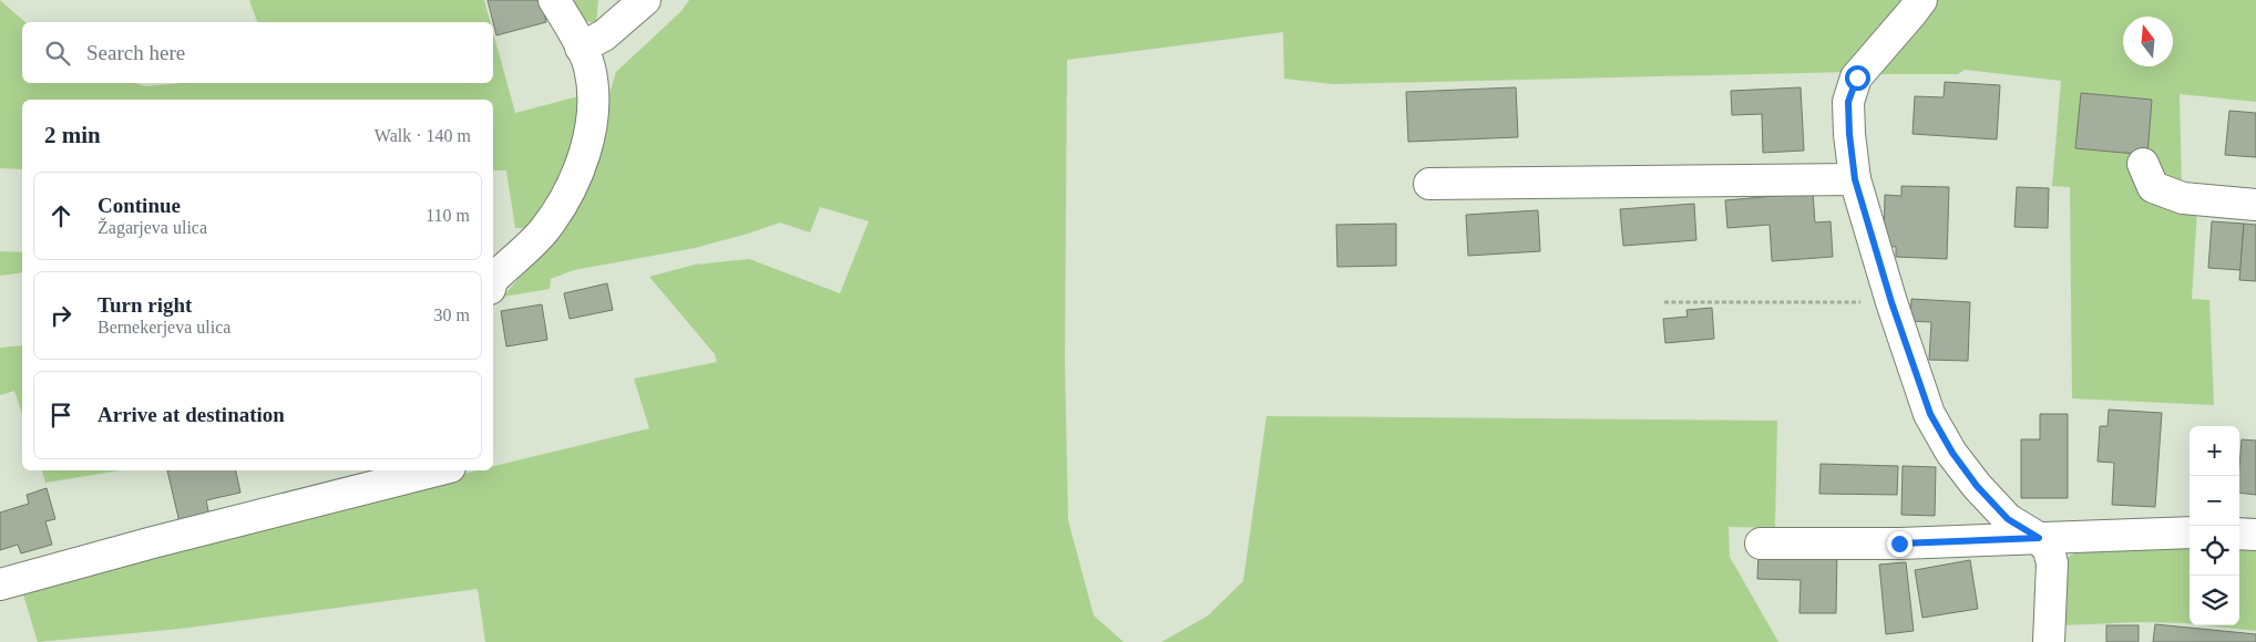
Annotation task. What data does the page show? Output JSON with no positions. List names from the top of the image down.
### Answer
{
  "north": "top",
  "page": {
    "search": "Search here",
    "heading": ["2 min", "Walk · 140 m"],
    "list": [
      ["Continue", "Žagarjeva ulica", "110 m"],
      ["Turn right", "Bernekerjeva ulica", "30 m"],
      "Arrive at destination"
    ],
    "map_buttons": ["+", "−"]
  }
}
